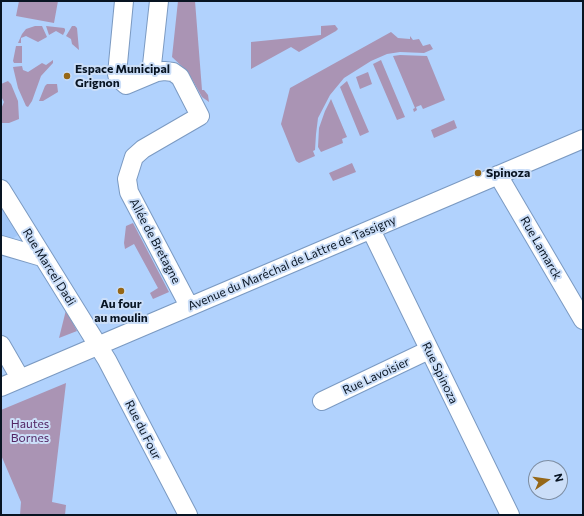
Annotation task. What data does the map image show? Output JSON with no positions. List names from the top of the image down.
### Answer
{
  "streets": {
    "street": [
      "Allée de Bretagne",
      "Rue Lamarck",
      "Avenue du Maréchal de Lattre de Tassigny",
      "Rue Marcel Dadi",
      "Rue Spinoza",
      "Rue Lavoisier",
      "Rue du Four"
    ]
  },
  "crossings": [
    ["Allée de Bretagne", "Avenue du Maréchal de Lattre de Tassigny"],
    ["Rue Lamarck", "Avenue du Maréchal de Lattre de Tassigny"],
    ["Avenue du Maréchal de Lattre de Tassigny", "Rue Marcel Dadi"],
    ["Avenue du Maréchal de Lattre de Tassigny", "Rue Spinoza"],
    ["Avenue du Maréchal de Lattre de Tassigny", "Rue du Four"],
    ["Rue Marcel Dadi", "Rue du Four"],
    ["Rue Spinoza", "Rue Lavoisier"]
  ],
  "parks": ["Hautes Bornes"],
  "places": ["Espace Municipal Grignon", "Spinoza", "Au four au moulin"],
  "north": "right"
}
